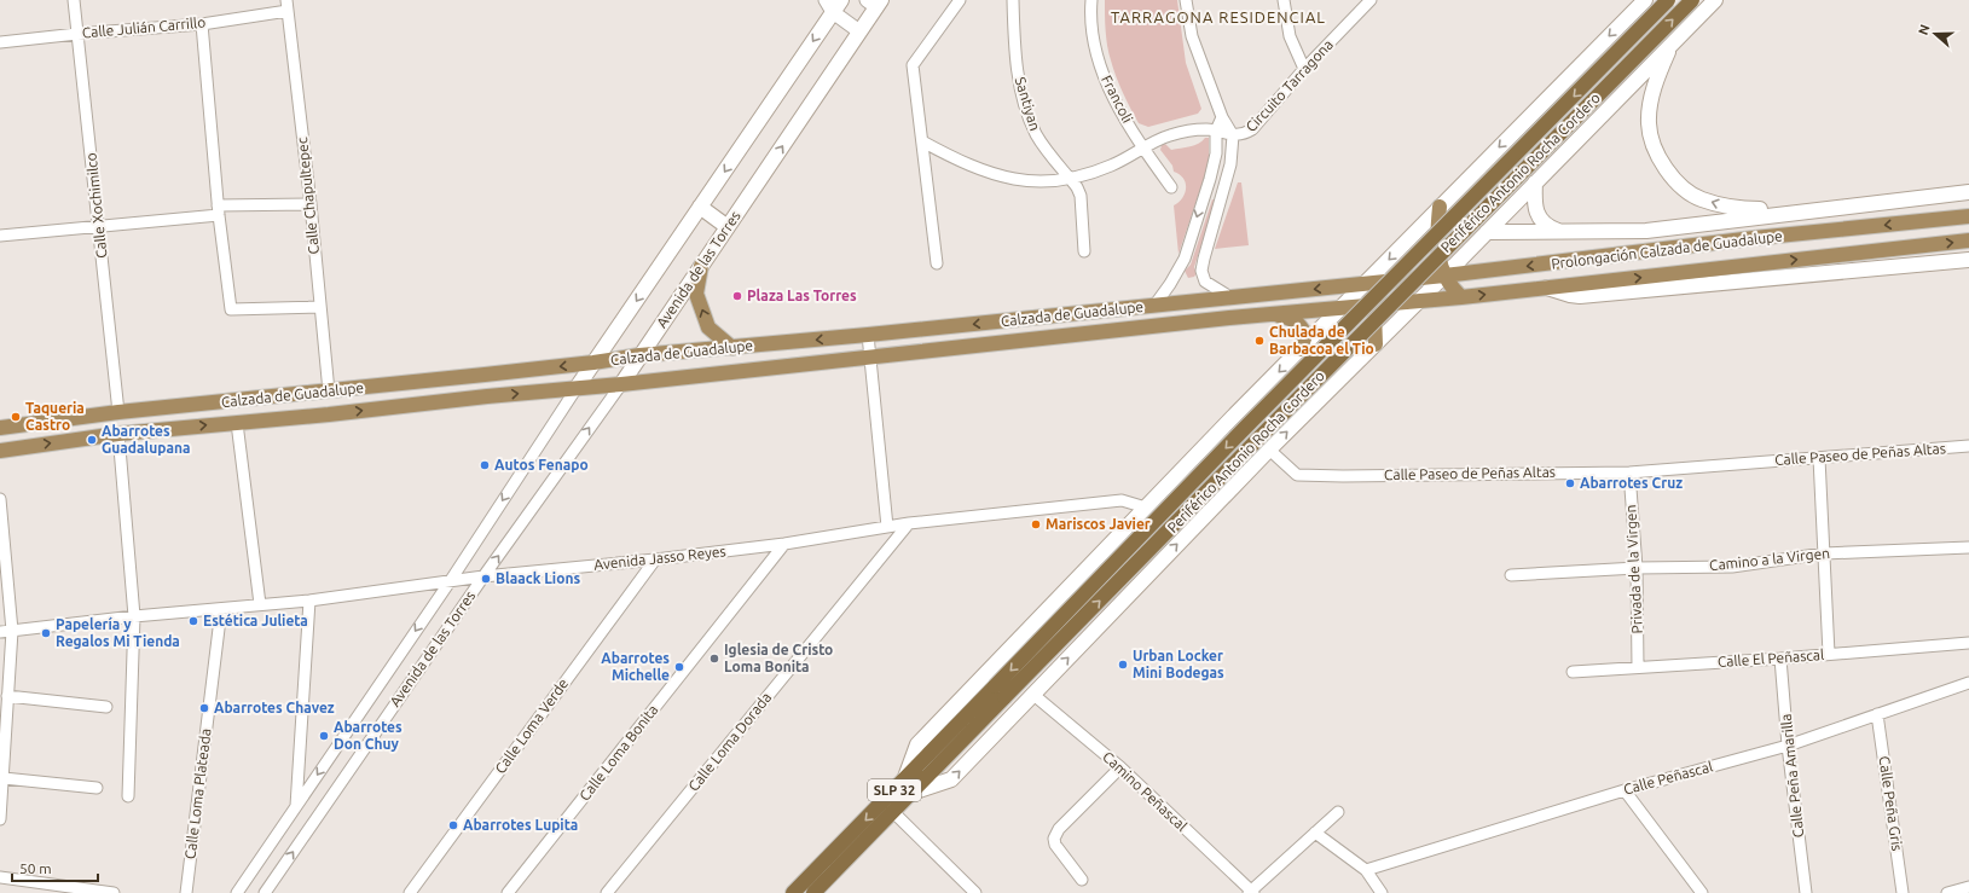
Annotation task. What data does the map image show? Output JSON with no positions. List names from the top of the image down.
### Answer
{
  "streets": {
    "highway": ["Periférico Antonio Rocha Cordero", "SLP 32"],
    "main road": ["Prolongación Calzada de Guadalupe", "Avenida de las Torres", "Calzada de Guadalupe"],
    "street": [
      "Calle Julián Carrillo",
      "Circuito Tarragona",
      "Francoli",
      "Santiyan",
      "Calle Chapultepec",
      "Calle Xochimilco",
      "Calle Paseo de Peñas Altas",
      "Avenida Jasso Reyes",
      "Camino a la Virgen",
      "Privada de la Virgen",
      "Calle El Peñascal",
      "Calle Loma Verde",
      "Calle Loma Dorada",
      "Calle Loma Bonita",
      "Calle Peña Amarilla",
      "Calle Peñascal",
      "Camino Peñascal",
      "Calle Loma Plateada",
      "Calle Peña Gris"
    ]
  },
  "crossings": [
    ["Calle Julián Carrillo", "Calle Chapultepec"],
    ["Calle Julián Carrillo", "Calle Xochimilco"],
    ["Circuito Tarragona", "Francoli"],
    ["Circuito Tarragona", "Santiyan"],
    ["Periférico Antonio Rocha Cordero", "SLP 32"],
    ["Calle Chapultepec", "Calzada de Guadalupe"],
    ["Calle Xochimilco", "Calzada de Guadalupe"],
    ["Prolongación Calzada de Guadalupe", "Calzada de Guadalupe"],
    ["Avenida de las Torres", "Calzada de Guadalupe"],
    ["Avenida de las Torres", "Avenida Jasso Reyes"],
    ["Calle Paseo de Peñas Altas", "Privada de la Virgen"],
    ["Avenida Jasso Reyes", "Calle Loma Verde"],
    ["Avenida Jasso Reyes", "Calle Loma Dorada"],
    ["Avenida Jasso Reyes", "Calle Loma Bonita"],
    ["Avenida Jasso Reyes", "Calle Loma Plateada"],
    ["Camino a la Virgen", "Privada de la Virgen"],
    ["Privada de la Virgen", "Calle El Peñascal"],
    ["Calle El Peñascal", "Calle Peña Amarilla"],
    ["Calle Peña Amarilla", "Calle Peñascal"],
    ["Calle Peñascal", "Calle Peña Gris"]
  ],
  "districts": ["TARRAGONA RESIDENCIAL"],
  "places": [
    "Plaza Las Torres",
    "Chulada de Barbacoa el Tio",
    "Taqueria Castro",
    "Abarrotes Guadalupana",
    "Autos Fenapo",
    "Abarrotes Cruz",
    "Mariscos Javier",
    "Blaack Lions",
    "Estética Julieta",
    "Papelería y Regalos Mi Tienda",
    "Iglesia de Cristo Loma Bonita",
    "Urban Locker Mini Bodegas",
    "Abarrotes Michelle",
    "Abarrotes Chavez",
    "Abarrotes Don Chuy",
    "Abarrotes Lupita"
  ],
  "scale_bar": "50 m",
  "north": "left"
}
